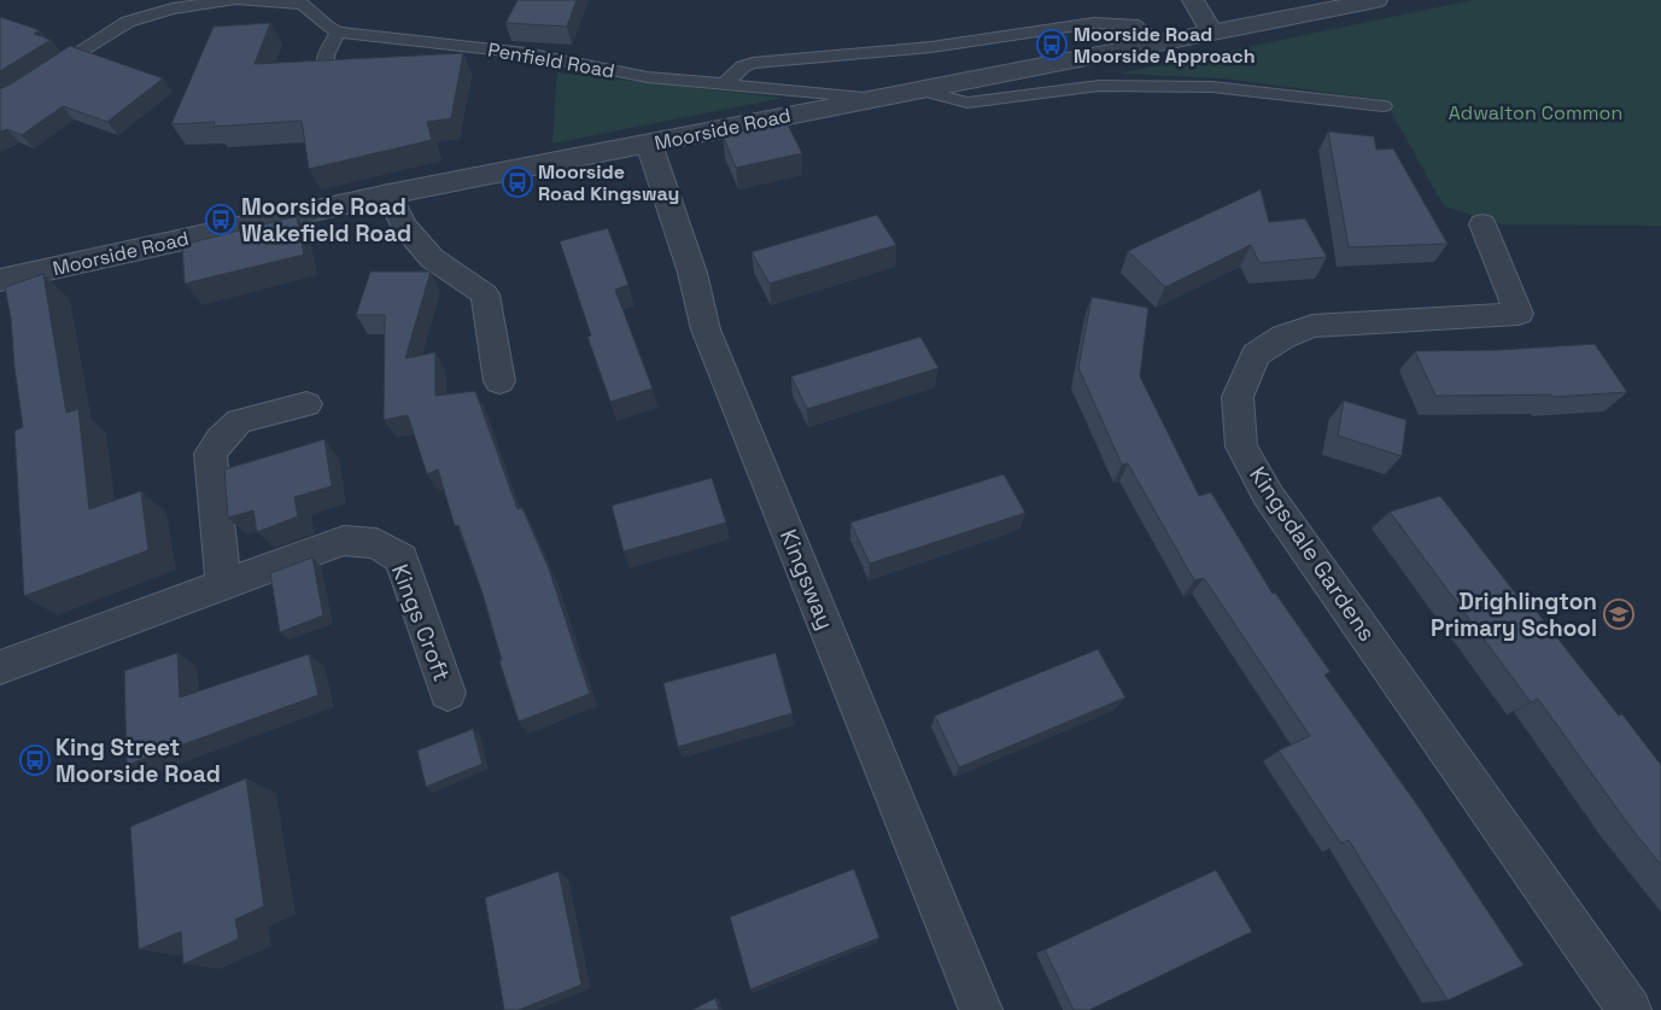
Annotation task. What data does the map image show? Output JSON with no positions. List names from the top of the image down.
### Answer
{
  "streets": {
    "street": [
      "Moorside Road",
      "Kingsdale Gardens",
      "Kingsway",
      "Kings Croft"
    ],
    "lane": ["Penfield Road"]
  },
  "crossings": [
    ["Penfield Road", "Moorside Road"],
    ["Moorside Road", "Kingsway"]
  ],
  "parks": ["Adwalton Common"],
  "places": {
    "bus stop": [
      "Moorside Road Moorside Approach",
      "Moorside Road Kingsway",
      "Moorside Road Wakefield Road",
      "King Street Moorside Road"
    ],
    "school or university": ["Drighlington Primary School"]
  }
}
